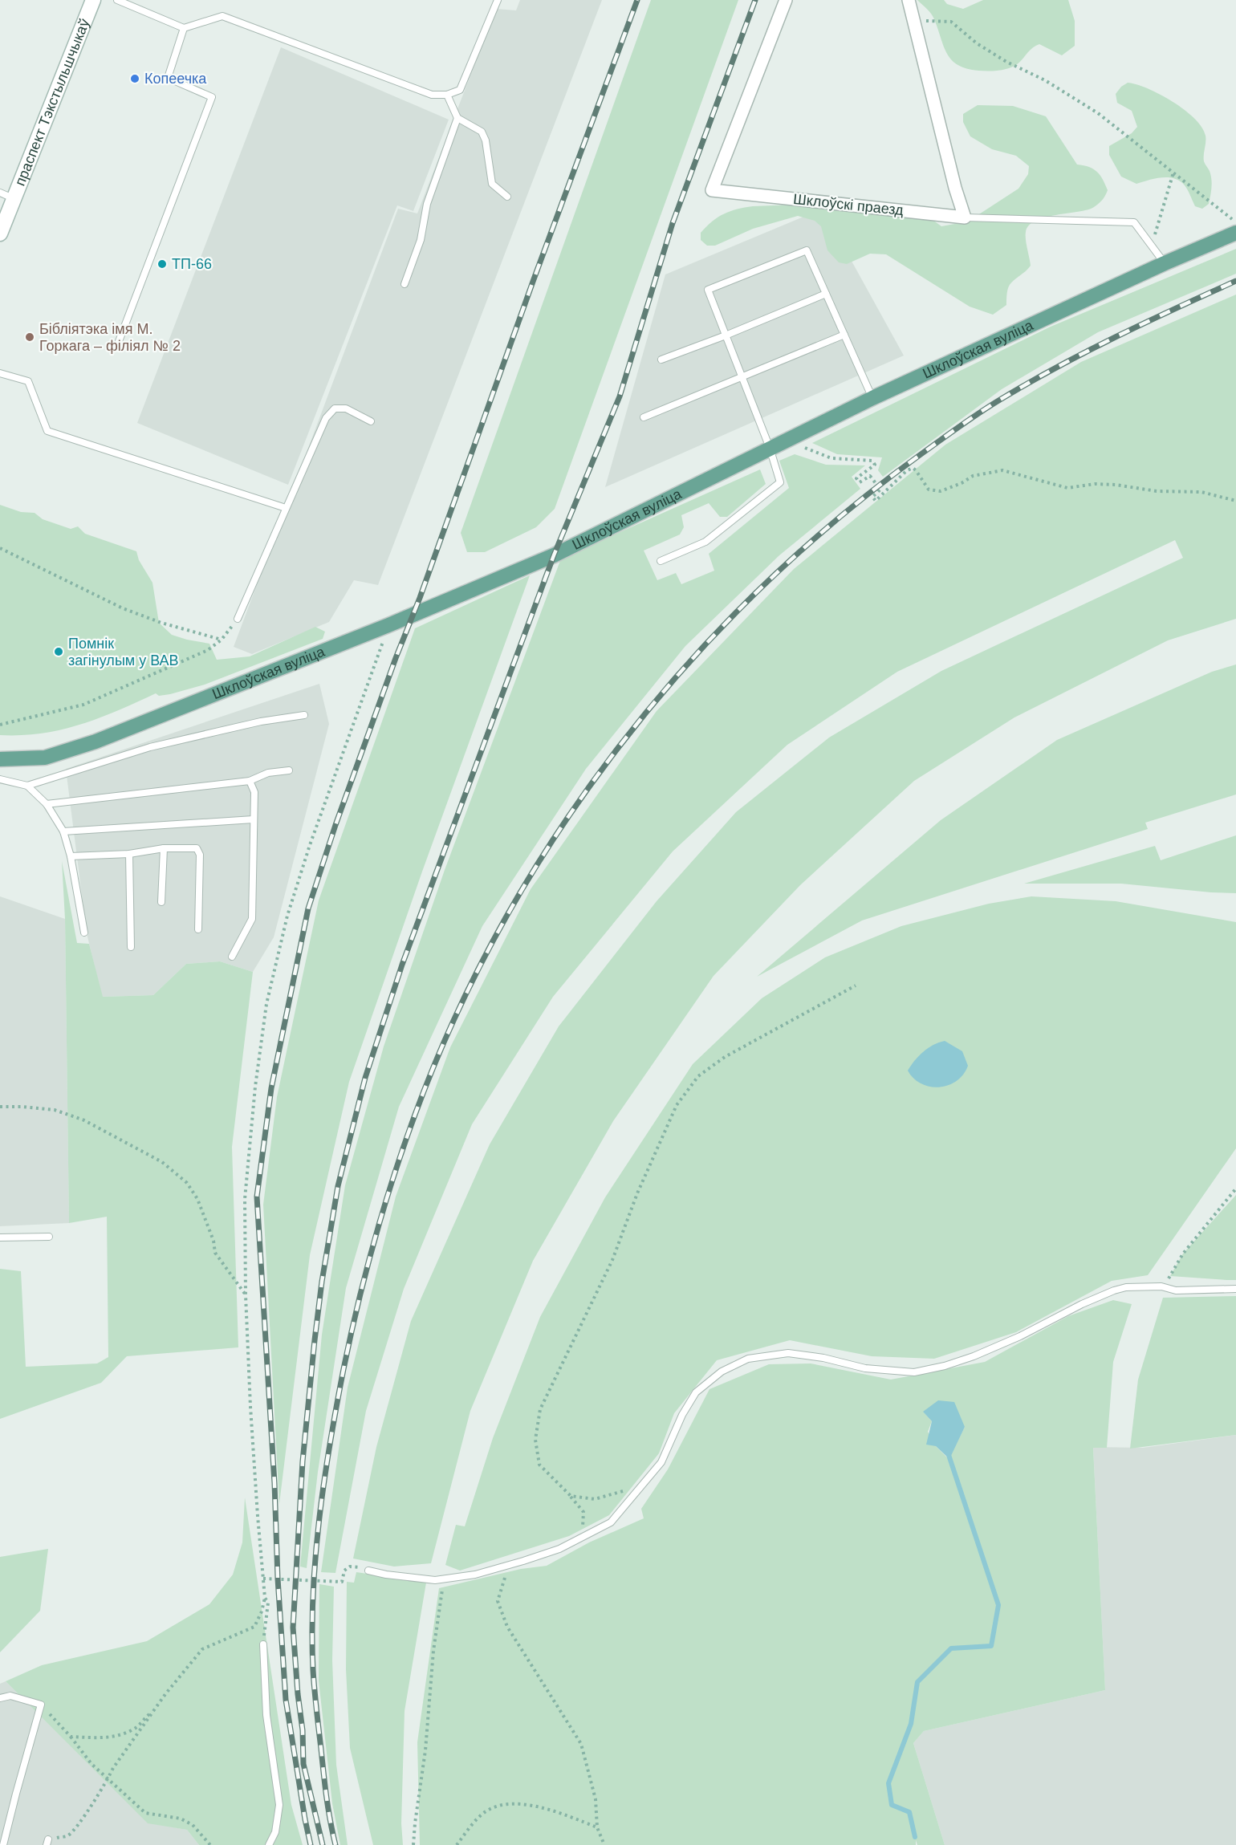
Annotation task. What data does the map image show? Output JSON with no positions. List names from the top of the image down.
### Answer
{
  "streets": {
    "main road": ["Шклоўская вуліца"],
    "street": ["праспект Тэкстыльшчыкаў", "Шклоўскі праезд"]
  },
  "places": [
    "Копеечка",
    "ТП-66",
    "Бібліятэка імя М. Горкага – філіял № 2",
    "Помнік загінулым у ВАВ"
  ]
}
